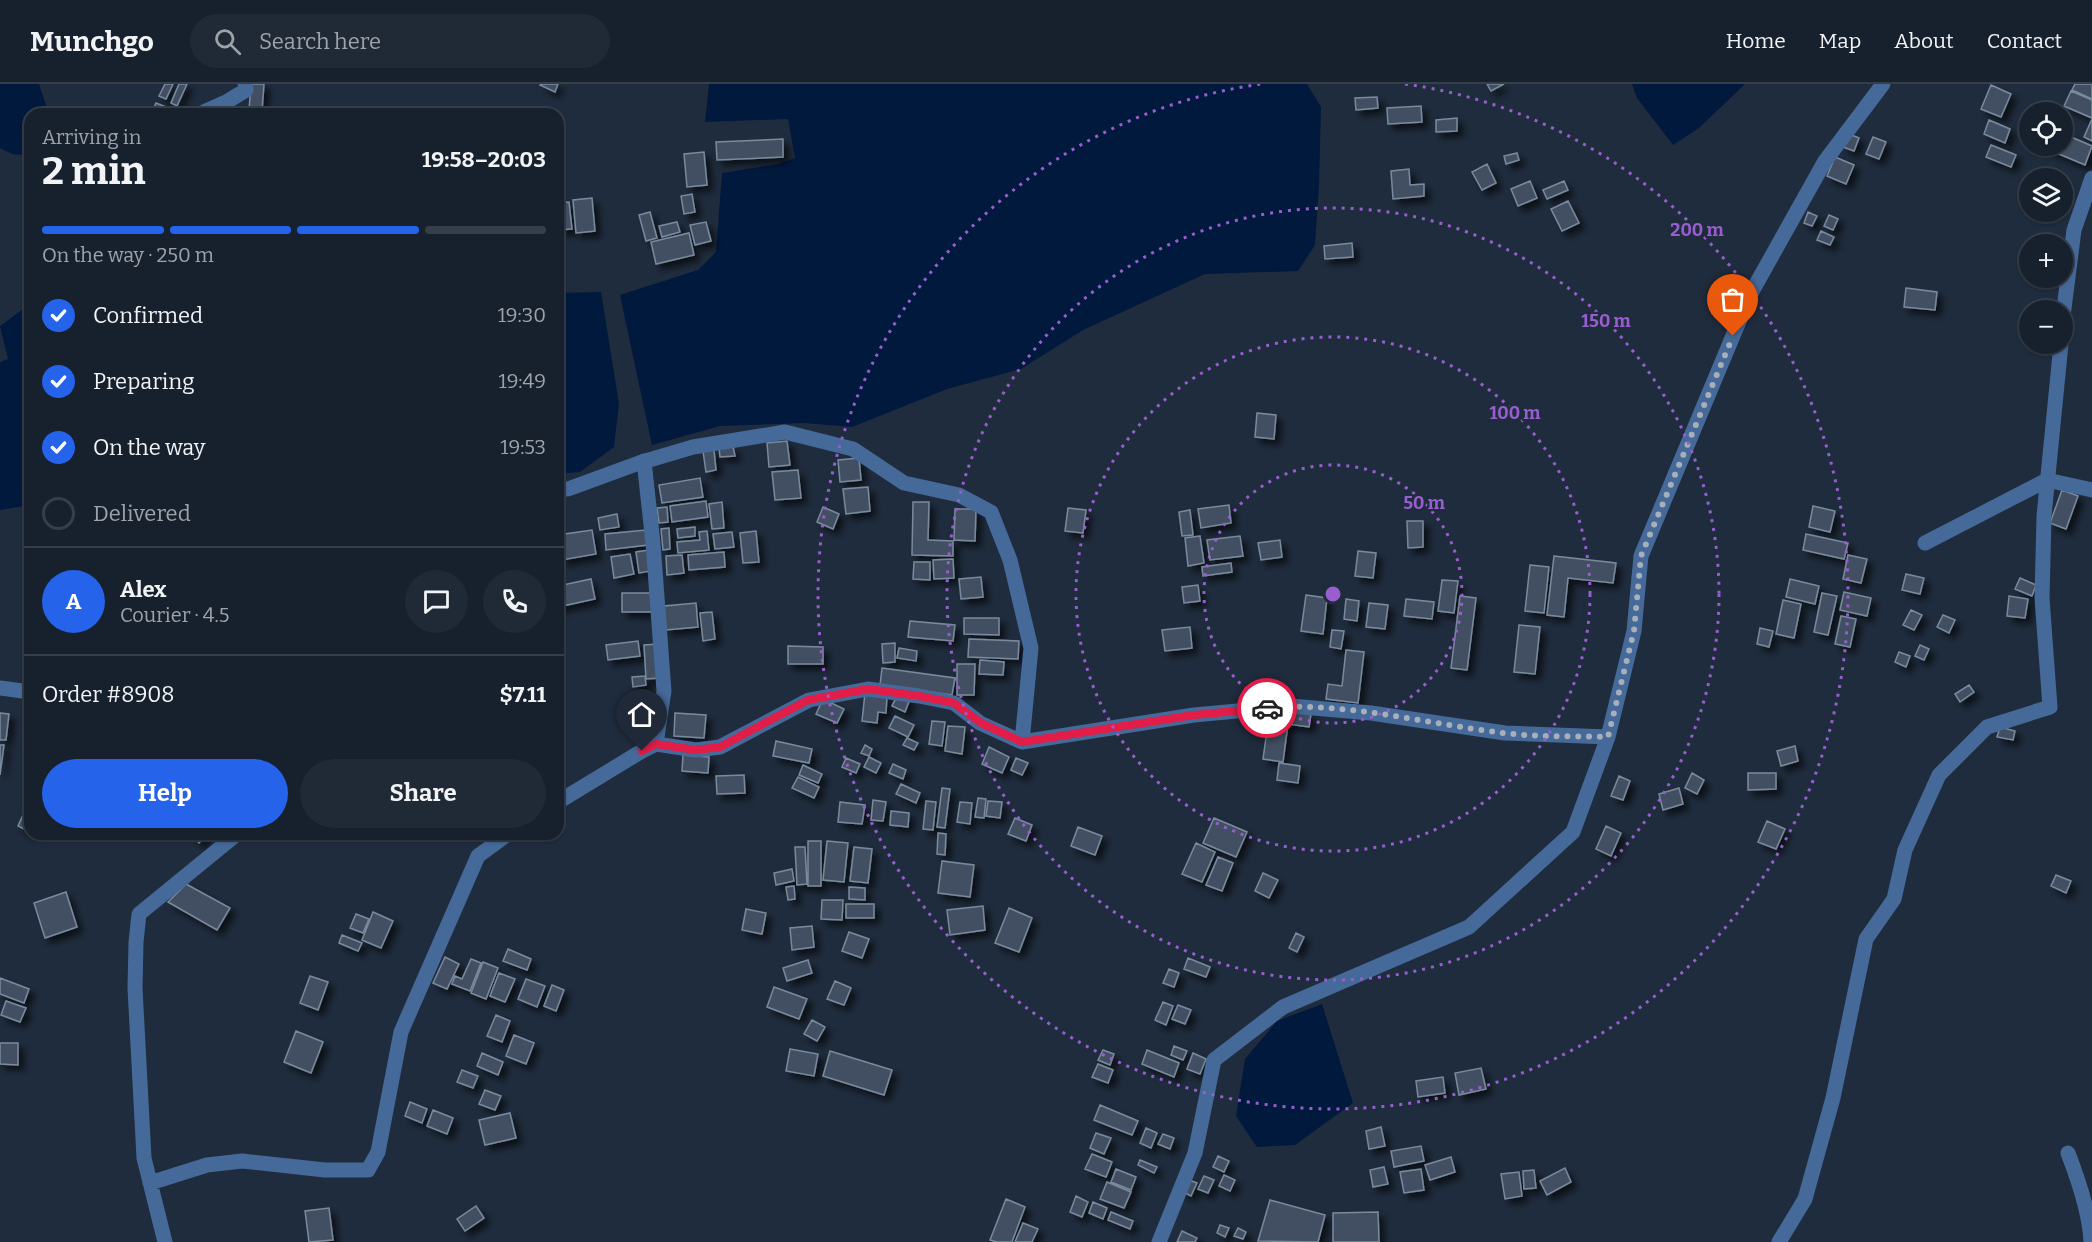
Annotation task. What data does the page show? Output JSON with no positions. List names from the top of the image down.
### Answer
{
  "page": {
    "header": "Munchgo",
    "search": "Search here",
    "nav": [
      "Home",
      "Map",
      "About",
      "Contact"
    ],
    "map_buttons": ["+", "−"],
    "heading": ["2 min", "Arriving in", "19:58–20:03"],
    "panel": [
      "Alex",
      "Courier · 4.5",
      "Order #8908",
      "$7.11"
    ],
    "bar": "On the way · 250 m",
    "list": [
      ["Confirmed", "19:30"],
      ["Preparing", "19:49"],
      ["On the way", "19:53"],
      "Delivered"
    ],
    "round": "A",
    "buttons": ["Help", "Share"]
  },
  "rings": [
    "200 m",
    "150 m",
    "100 m",
    "50 m"
  ]
}
